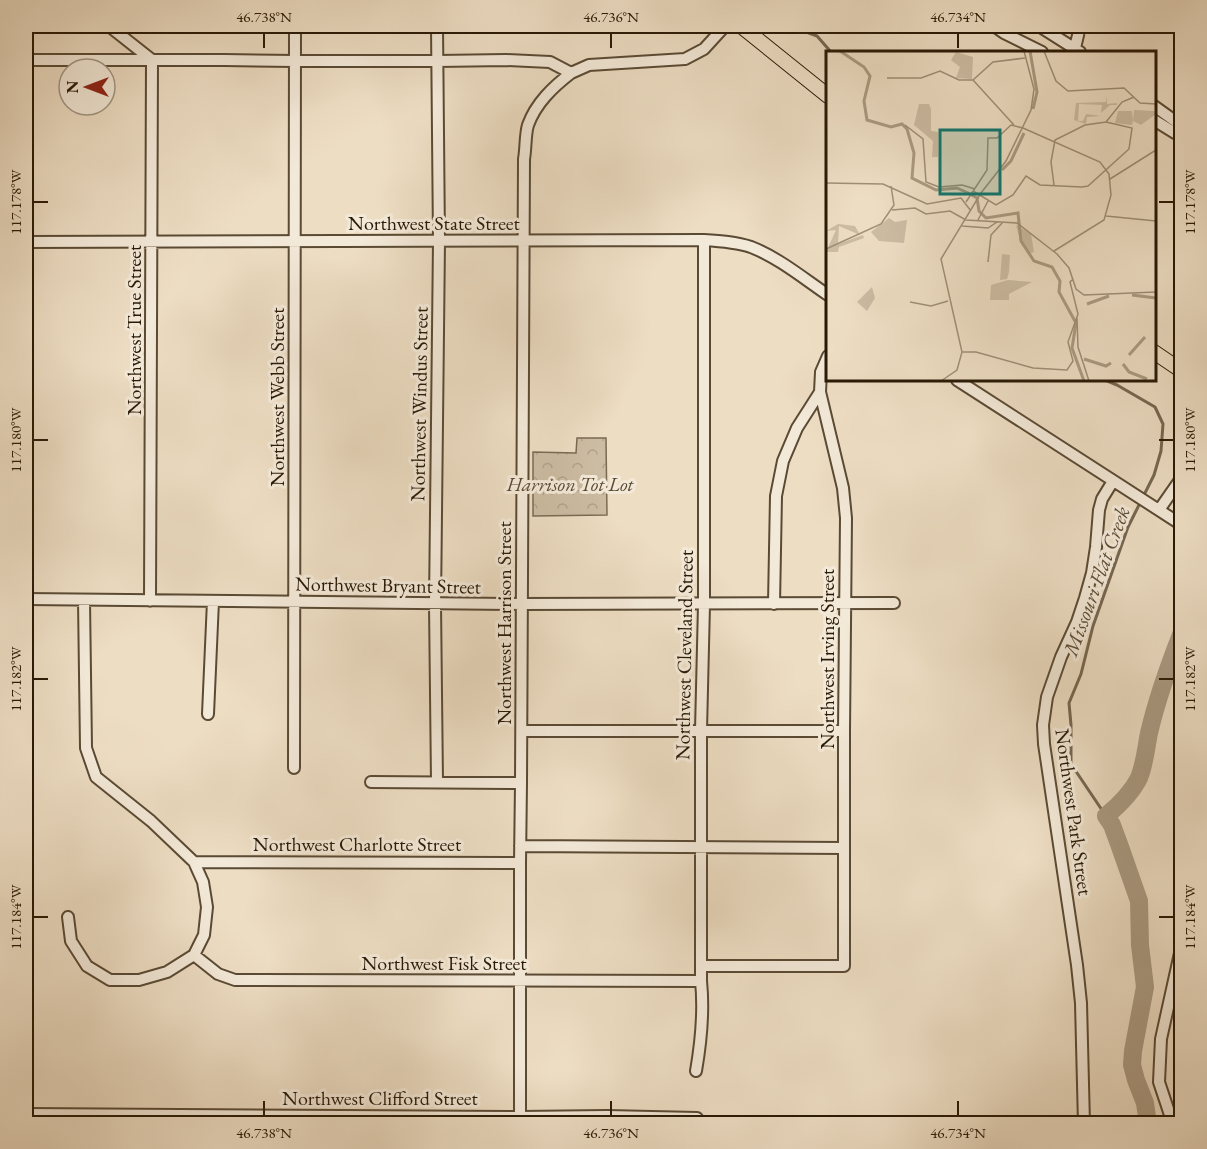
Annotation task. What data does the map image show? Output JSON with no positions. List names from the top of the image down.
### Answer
{
  "streets": {
    "street": [
      "Northwest State Street",
      "Northwest True Street",
      "Northwest Webb Street",
      "Northwest Windus Street",
      "Northwest Bryant Street",
      "Northwest Harrison Street",
      "Northwest Cleveland Street",
      "Northwest Irving Street",
      "Northwest Park Street",
      "Northwest Charlotte Street",
      "Northwest Fisk Street",
      "Northwest Clifford Street"
    ]
  },
  "crossings": [
    ["Northwest State Street", "Northwest True Street"],
    ["Northwest State Street", "Northwest Webb Street"],
    ["Northwest State Street", "Northwest Windus Street"],
    ["Northwest State Street", "Northwest Harrison Street"],
    ["Northwest State Street", "Northwest Cleveland Street"],
    ["Northwest True Street", "Northwest Bryant Street"],
    ["Northwest Webb Street", "Northwest Bryant Street"],
    ["Northwest Windus Street", "Northwest Bryant Street"],
    ["Northwest Bryant Street", "Northwest Harrison Street"],
    ["Northwest Bryant Street", "Northwest Cleveland Street"],
    ["Northwest Bryant Street", "Northwest Irving Street"],
    ["Northwest Harrison Street", "Northwest Charlotte Street"],
    ["Northwest Harrison Street", "Northwest Fisk Street"],
    ["Northwest Harrison Street", "Northwest Clifford Street"],
    ["Northwest Cleveland Street", "Northwest Irving Street"],
    ["Northwest Cleveland Street", "Northwest Fisk Street"]
  ],
  "water": ["Missouri Flat Creek"],
  "parks": ["Harrison Tot Lot"],
  "north": "left",
  "coordinates": [
    "46.738°N",
    "46.736°N",
    "46.734°N",
    "117.178°W",
    "117.180°W",
    "117.182°W",
    "117.184°W"
  ]
}
